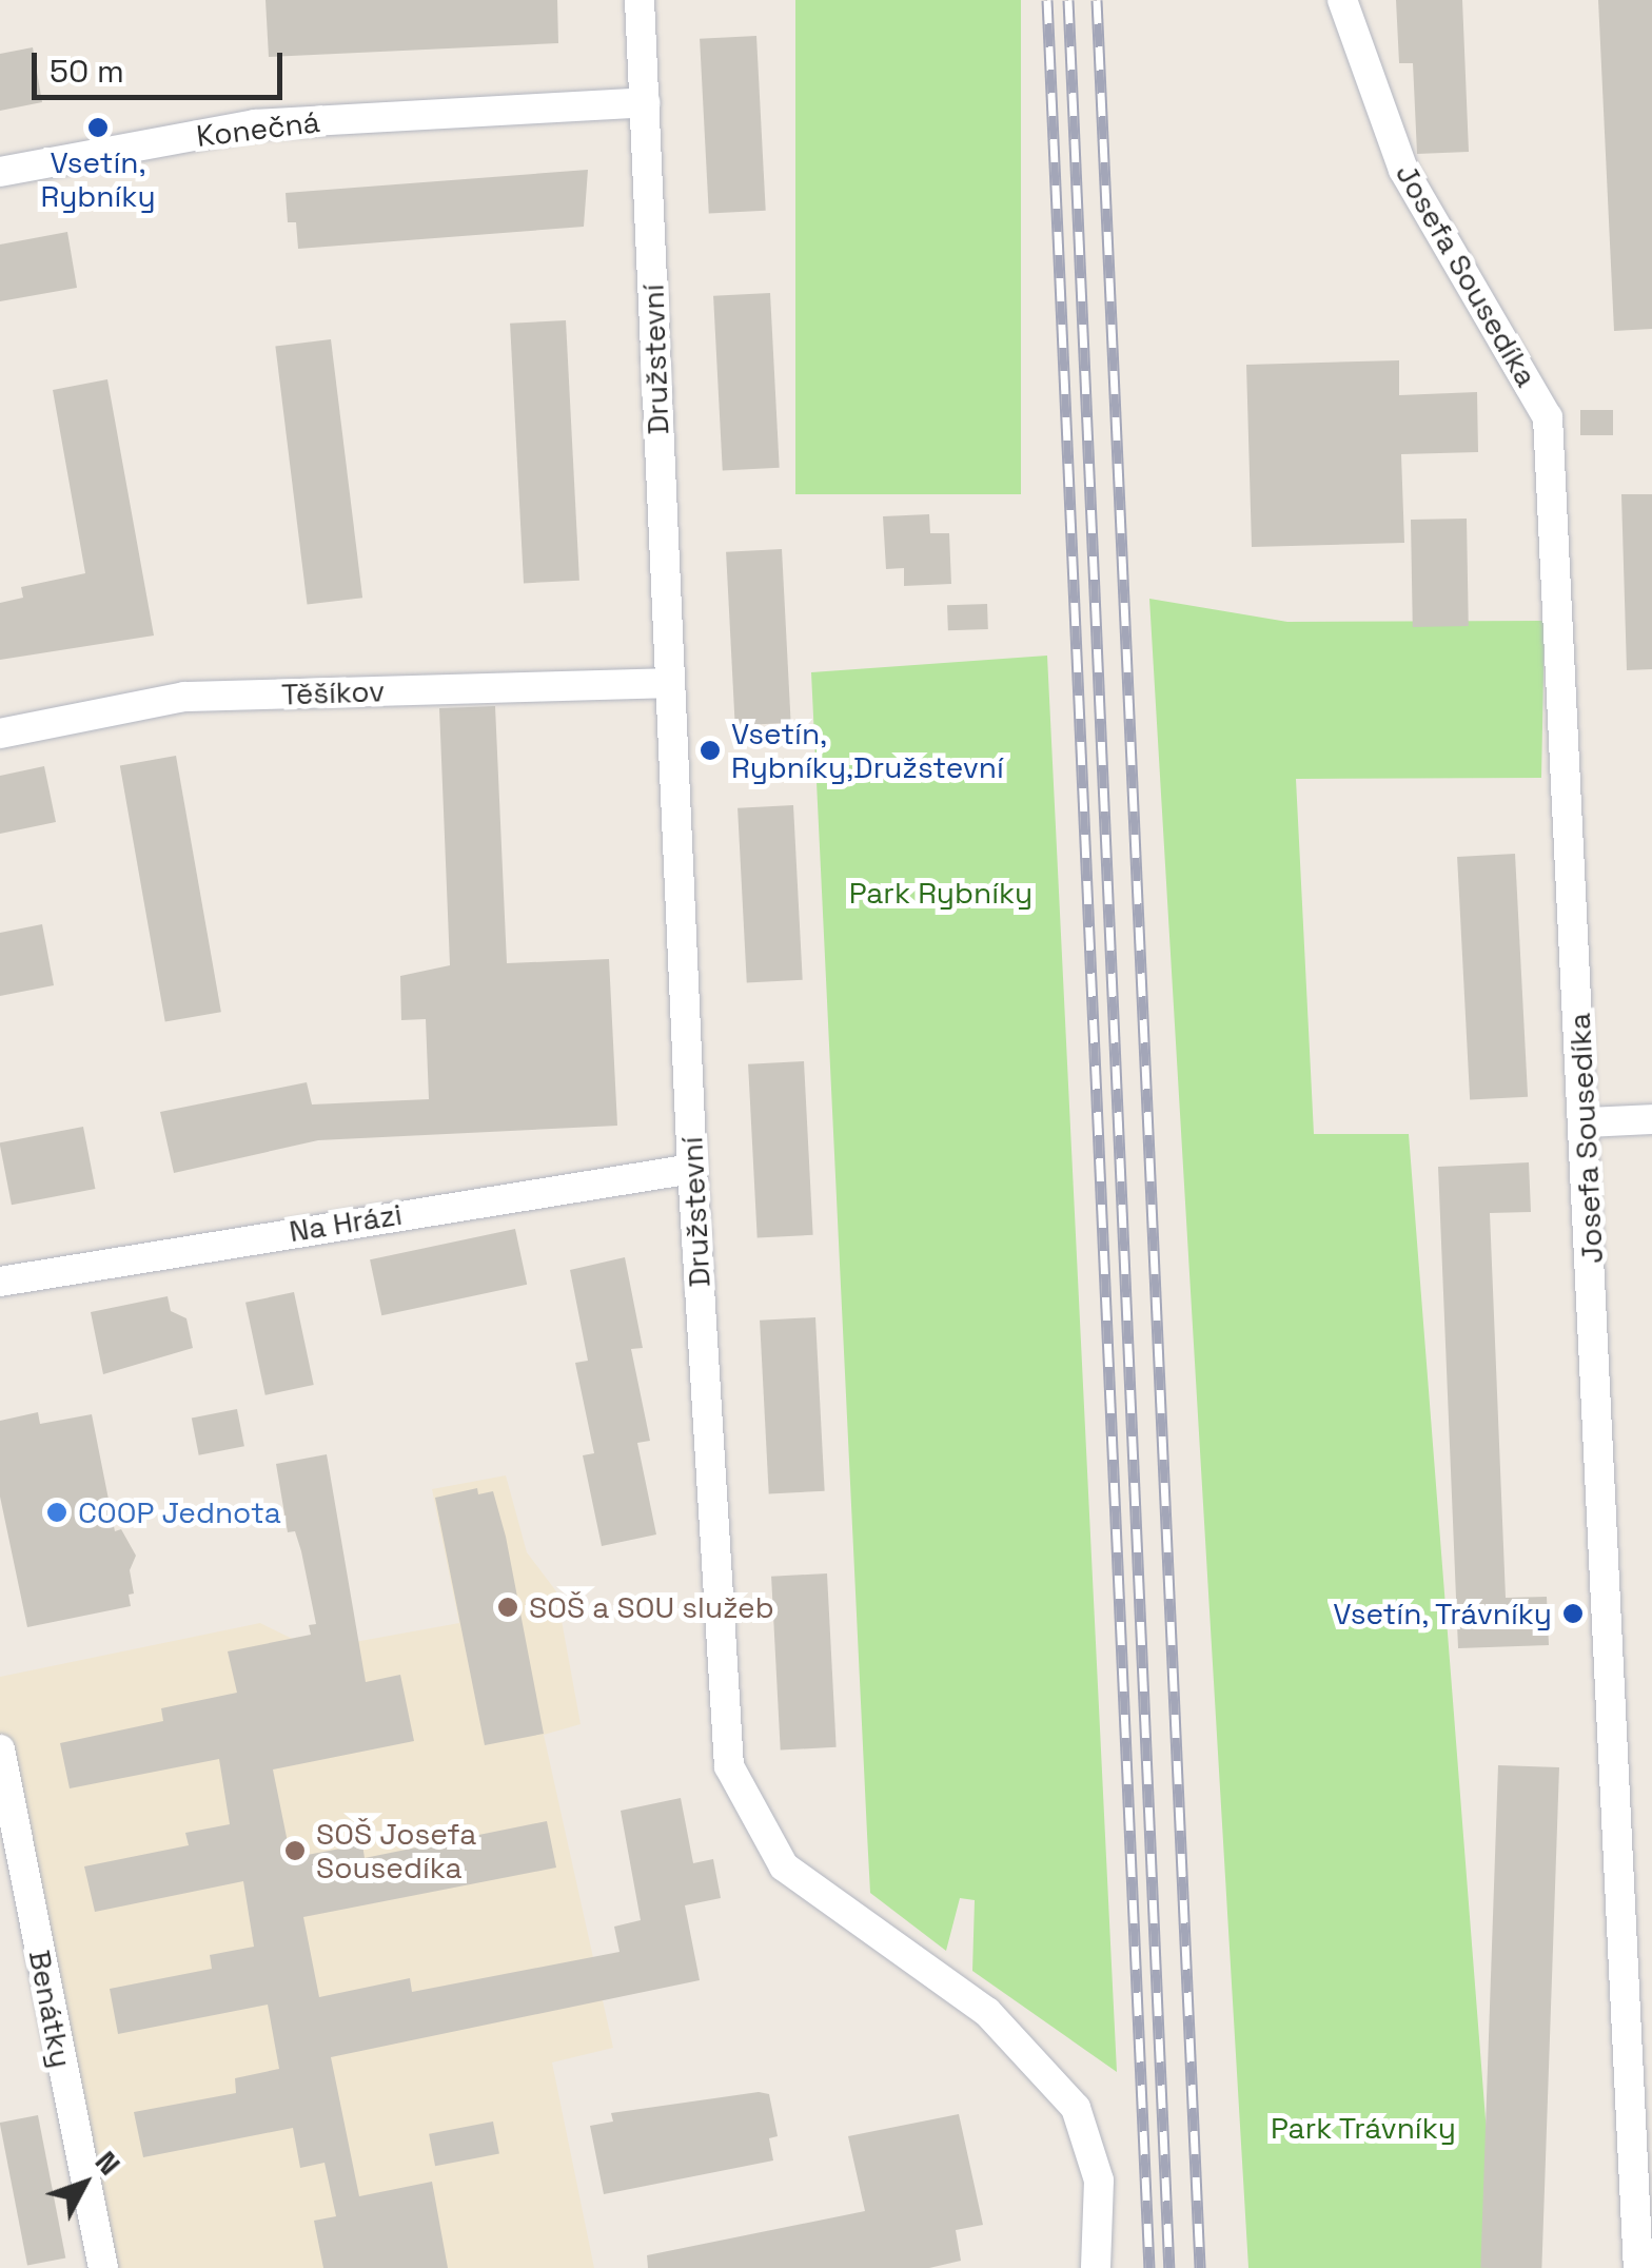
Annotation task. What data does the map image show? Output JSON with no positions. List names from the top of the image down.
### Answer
{
  "streets": {
    "street": [
      "Konečná",
      "Josefa Sousedíka",
      "Družstevní",
      "Těšíkov",
      "Na Hrázi",
      "Benátky"
    ]
  },
  "crossings": [
    ["Konečná", "Družstevní"],
    ["Družstevní", "Těšíkov"],
    ["Družstevní", "Na Hrázi"]
  ],
  "parks": ["Park Rybníky", "Park Trávníky"],
  "places": [
    "Vsetín, Rybníky",
    "Vsetín, Rybníky,Družstevní",
    "COOP Jednota",
    "SOŠ a SOU služeb",
    "Vsetín, Trávníky",
    "SOŠ Josefa Sousedíka"
  ],
  "scale_bar": "50 m",
  "north": "top right"
}
